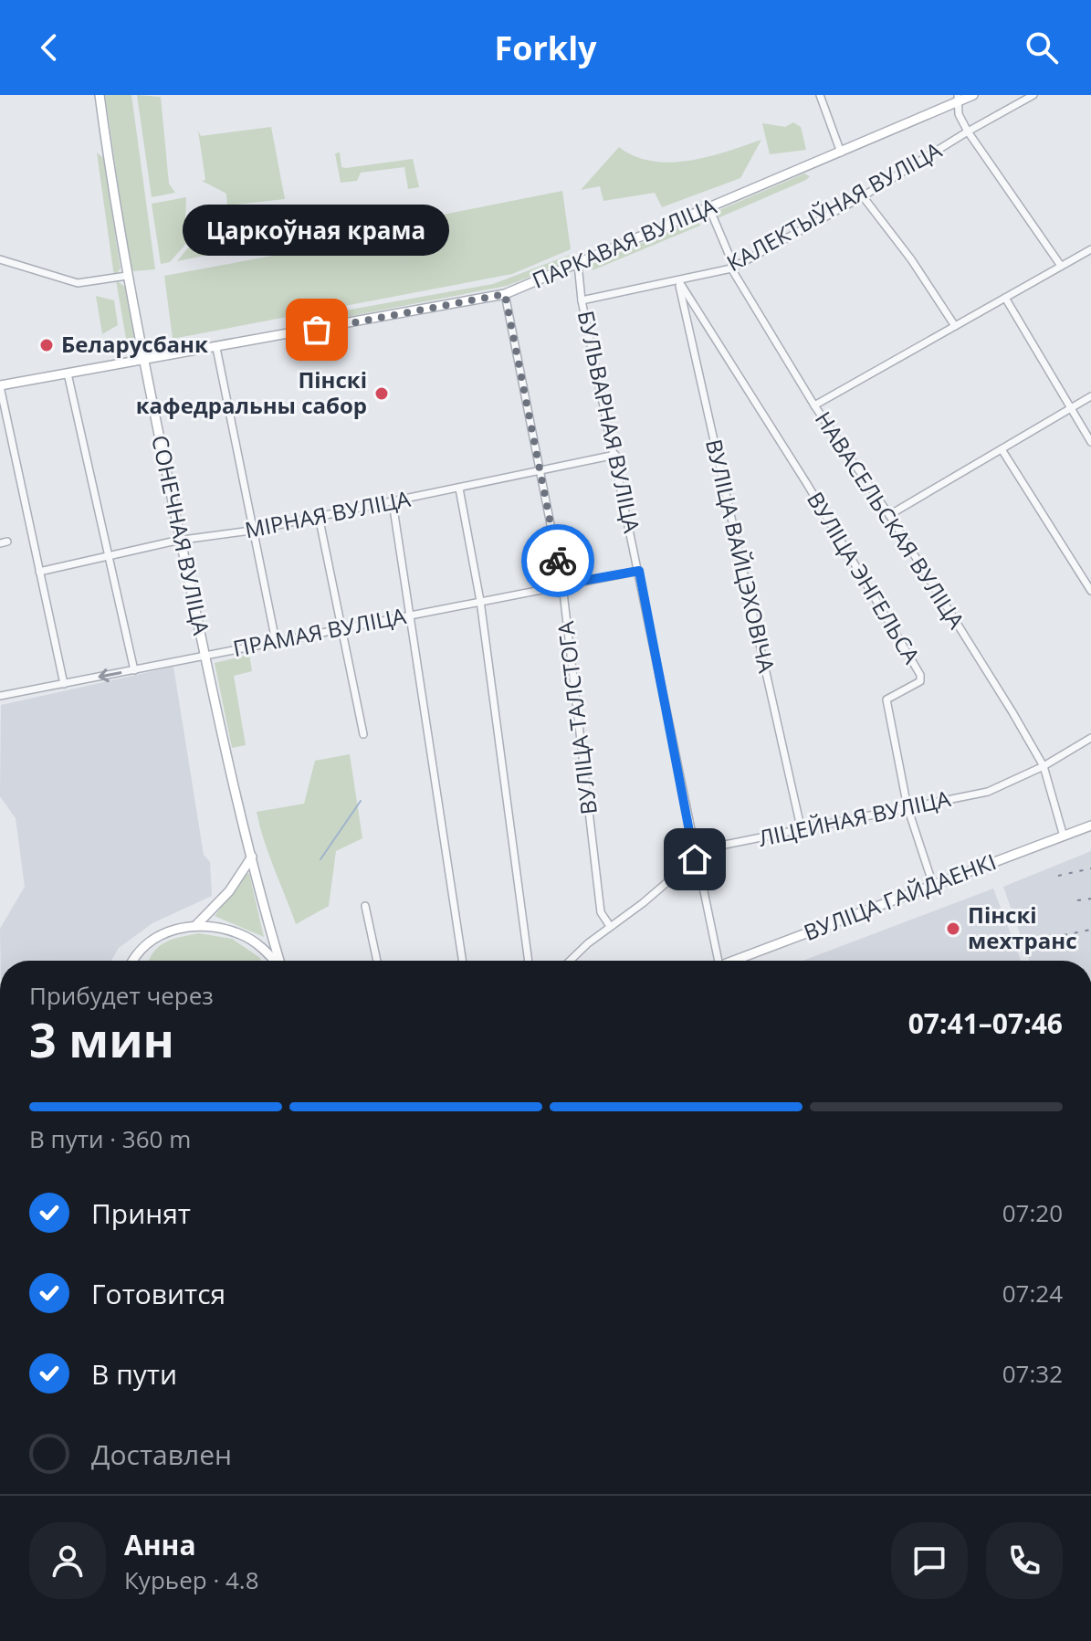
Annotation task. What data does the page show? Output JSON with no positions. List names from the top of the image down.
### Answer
{
  "streets": {
    "street": [
      "КАЛЕКТЫЎНАЯ ВУЛІЦА",
      "ПАРКАВАЯ ВУЛІЦА",
      "БУЛЬВАРНАЯ ВУЛІЦА",
      "МІРНАЯ ВУЛІЦА",
      "НАВАСЕЛЬСКАЯ ВУЛІЦА",
      "СОНЕЧНАЯ ВУЛІЦА",
      "ВУЛІЦА ВАЙЦЭХОВІЧА",
      "ВУЛІЦА ЭНГЕЛЬСА",
      "ПРАМАЯ ВУЛІЦА",
      "ВУЛІЦА ТАЛСТОГА",
      "ЛІЦЕЙНАЯ ВУЛІЦА",
      "ВУЛІЦА ГАЙДАЕНКІ"
    ]
  },
  "crossings": [
    ["КАЛЕКТЫЎНАЯ ВУЛІЦА", "БУЛЬВАРНАЯ ВУЛІЦА"],
    ["КАЛЕКТЫЎНАЯ ВУЛІЦА", "НАВАСЕЛЬСКАЯ ВУЛІЦА"],
    ["КАЛЕКТЫЎНАЯ ВУЛІЦА", "ВУЛІЦА ВАЙЦЭХОВІЧА"],
    ["КАЛЕКТЫЎНАЯ ВУЛІЦА", "ВУЛІЦА ЭНГЕЛЬСА"],
    ["ПАРКАВАЯ ВУЛІЦА", "БУЛЬВАРНАЯ ВУЛІЦА"],
    ["ПАРКАВАЯ ВУЛІЦА", "НАВАСЕЛЬСКАЯ ВУЛІЦА"],
    ["ПАРКАВАЯ ВУЛІЦА", "СОНЕЧНАЯ ВУЛІЦА"],
    ["ПАРКАВАЯ ВУЛІЦА", "ВУЛІЦА ТАЛСТОГА"],
    ["БУЛЬВАРНАЯ ВУЛІЦА", "МІРНАЯ ВУЛІЦА"],
    ["БУЛЬВАРНАЯ ВУЛІЦА", "ПРАМАЯ ВУЛІЦА"],
    ["БУЛЬВАРНАЯ ВУЛІЦА", "ЛІЦЕЙНАЯ ВУЛІЦА"],
    ["МІРНАЯ ВУЛІЦА", "СОНЕЧНАЯ ВУЛІЦА"],
    ["МІРНАЯ ВУЛІЦА", "ВУЛІЦА ТАЛСТОГА"],
    ["НАВАСЕЛЬСКАЯ ВУЛІЦА", "ЛІЦЕЙНАЯ ВУЛІЦА"],
    ["НАВАСЕЛЬСКАЯ ВУЛІЦА", "ВУЛІЦА ГАЙДАЕНКІ"],
    ["СОНЕЧНАЯ ВУЛІЦА", "ПРАМАЯ ВУЛІЦА"],
    ["ВУЛІЦА ВАЙЦЭХОВІЧА", "ВУЛІЦА ЭНГЕЛЬСА"],
    ["ВУЛІЦА ВАЙЦЭХОВІЧА", "ЛІЦЕЙНАЯ ВУЛІЦА"],
    ["ВУЛІЦА ЭНГЕЛЬСА", "ЛІЦЕЙНАЯ ВУЛІЦА"],
    ["ВУЛІЦА ЭНГЕЛЬСА", "ВУЛІЦА ГАЙДАЕНКІ"],
    ["ПРАМАЯ ВУЛІЦА", "ВУЛІЦА ТАЛСТОГА"],
    ["ВУЛІЦА ТАЛСТОГА", "ЛІЦЕЙНАЯ ВУЛІЦА"]
  ],
  "places": [
    "Царкоўная крама",
    "Беларусбанк",
    "Пінскі кафедральны сабор",
    "Пінскі мехтранс"
  ],
  "page": {
    "header": "Forkly",
    "bubble": "Царкоўная крама",
    "heading": ["3 мин", "Прибудет через", "07:41–07:46"],
    "panel": ["Анна", "Курьер · 4.8"],
    "bar": "В пути · 360 m",
    "list": [
      ["Принят", "07:20"],
      ["Готовится", "07:24"],
      ["В пути", "07:32"],
      "Доставлен"
    ]
  }
}
